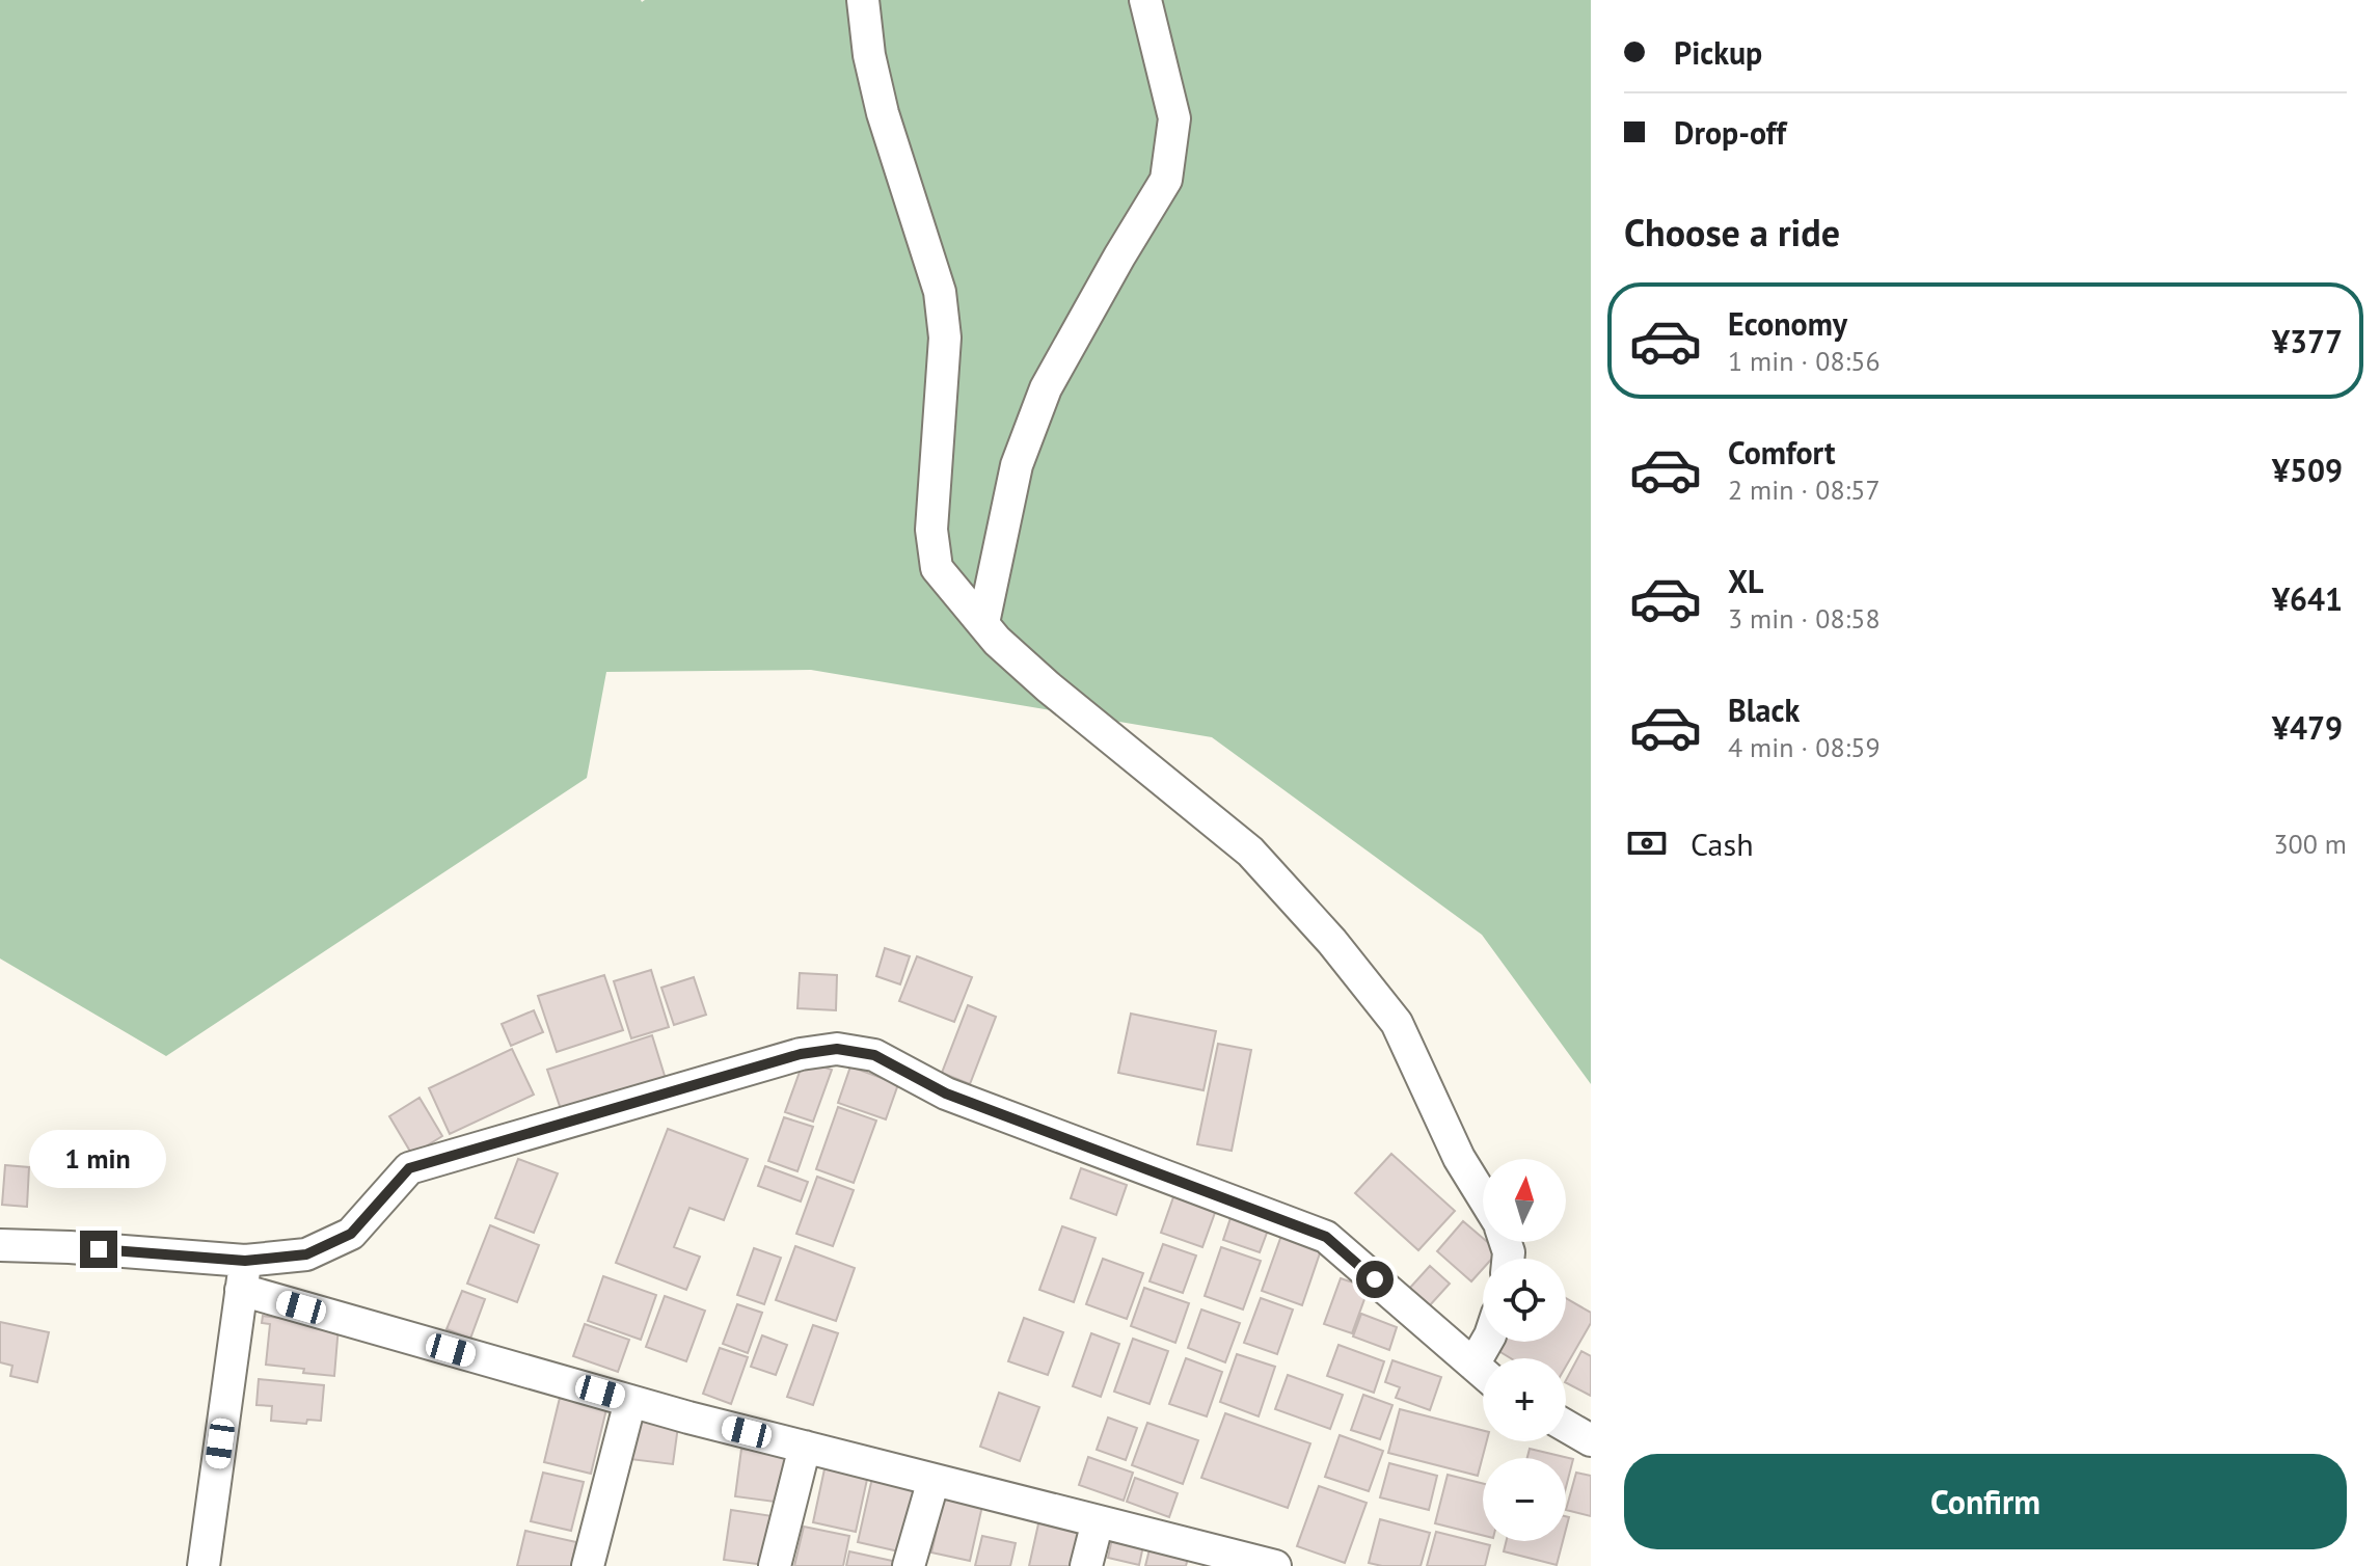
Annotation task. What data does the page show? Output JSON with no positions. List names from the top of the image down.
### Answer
{
  "north": "top",
  "page": {
    "banner": ["Pickup", "Drop-off"],
    "heading": "Choose a ride",
    "list": [
      {
        "name": "Economy",
        "note": "1 min · 08:56",
        "value": "¥377"
      },
      {
        "name": "Comfort",
        "note": "2 min · 08:57",
        "value": "¥509"
      },
      {
        "name": "XL",
        "note": "3 min · 08:58",
        "value": "¥641"
      },
      {
        "name": "Black",
        "note": "4 min · 08:59",
        "value": "¥479"
      }
    ],
    "pay": ["Cash", "300 m"],
    "bubble": "1 min",
    "map_buttons": ["+", "−"],
    "buttons": "Confirm"
  }
}
